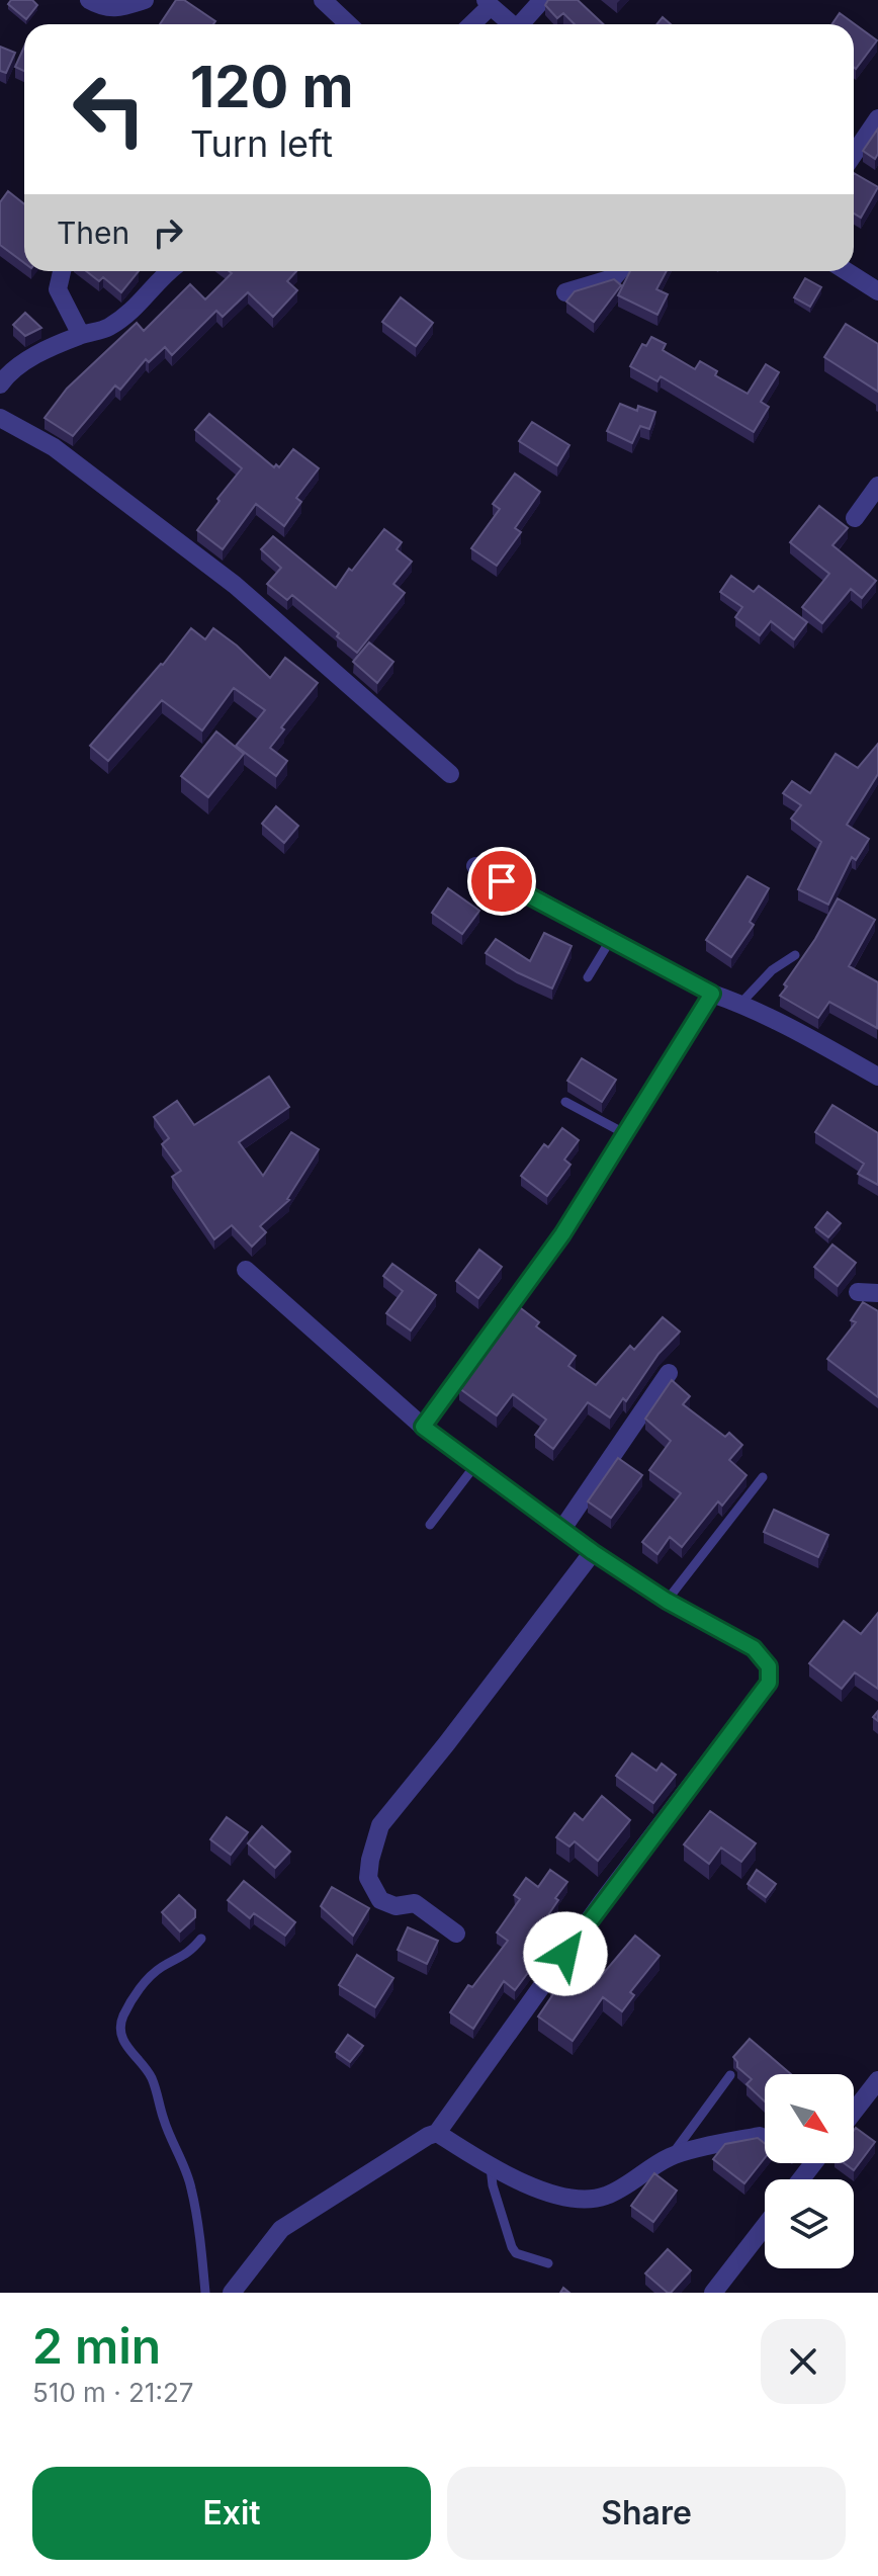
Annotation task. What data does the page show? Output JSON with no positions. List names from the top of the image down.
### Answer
{
  "north": "bottom right",
  "page": {
    "turn": ["120 m", "Turn left"],
    "then": "Then",
    "heading": ["2 min", "510 m · 21:27"],
    "buttons": ["Exit", "Share"]
  }
}
